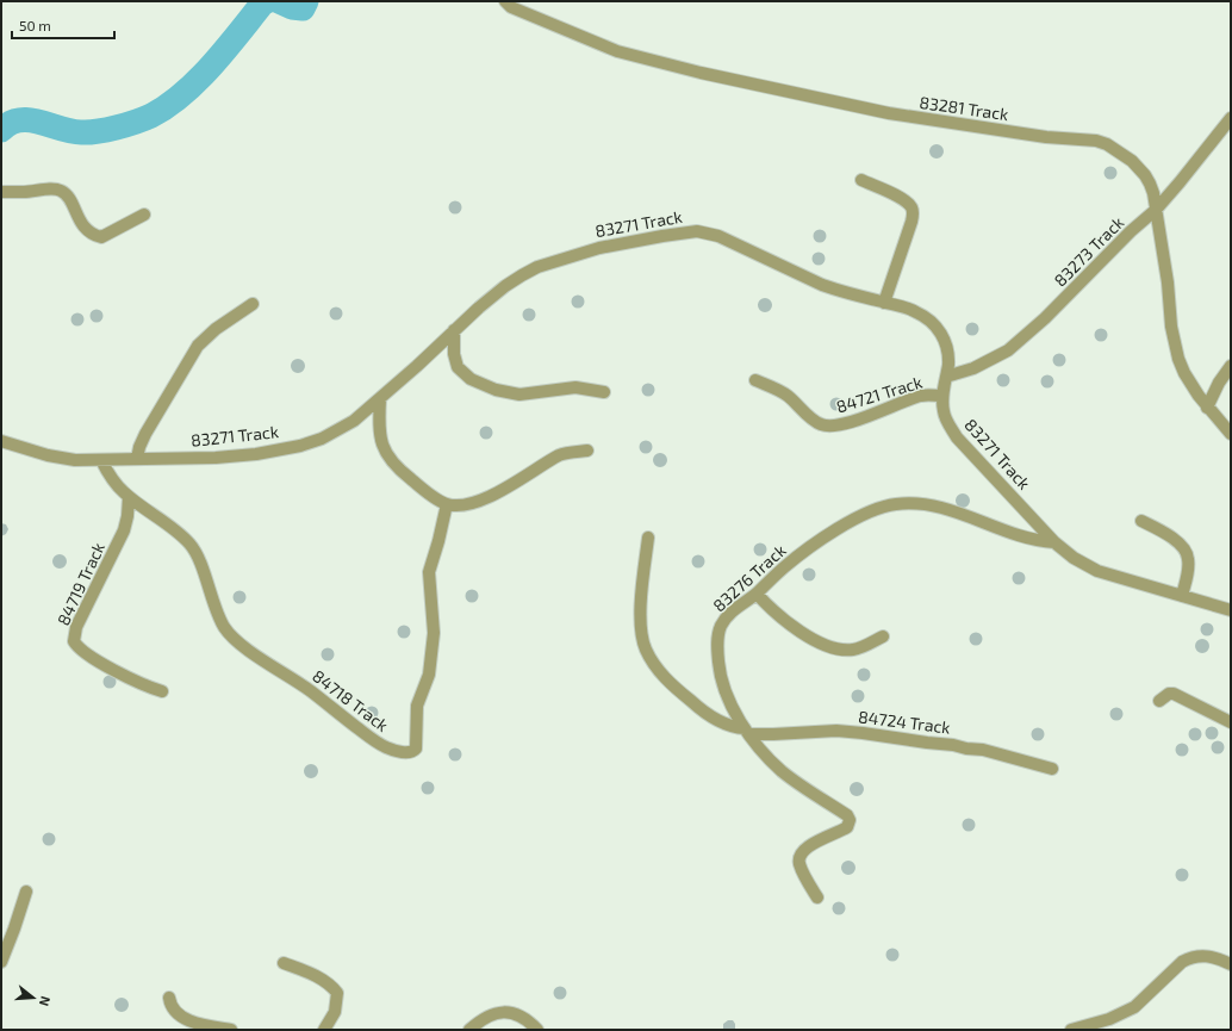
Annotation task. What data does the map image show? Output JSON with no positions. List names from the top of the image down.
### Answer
{
  "streets": {
    "street": [
      "83281 Track",
      "83271 Track",
      "83273 Track",
      "84721 Track",
      "83276 Track",
      "84719 Track",
      "84718 Track",
      "84724 Track"
    ]
  },
  "crossings": [
    ["83281 Track", "83273 Track"],
    ["83271 Track", "83273 Track"],
    ["83271 Track", "84721 Track"],
    ["83271 Track", "83276 Track"],
    ["83271 Track", "84718 Track"],
    ["83276 Track", "84724 Track"],
    ["84719 Track", "84718 Track"]
  ],
  "scale_bar": "50 m",
  "north": "right"
}
